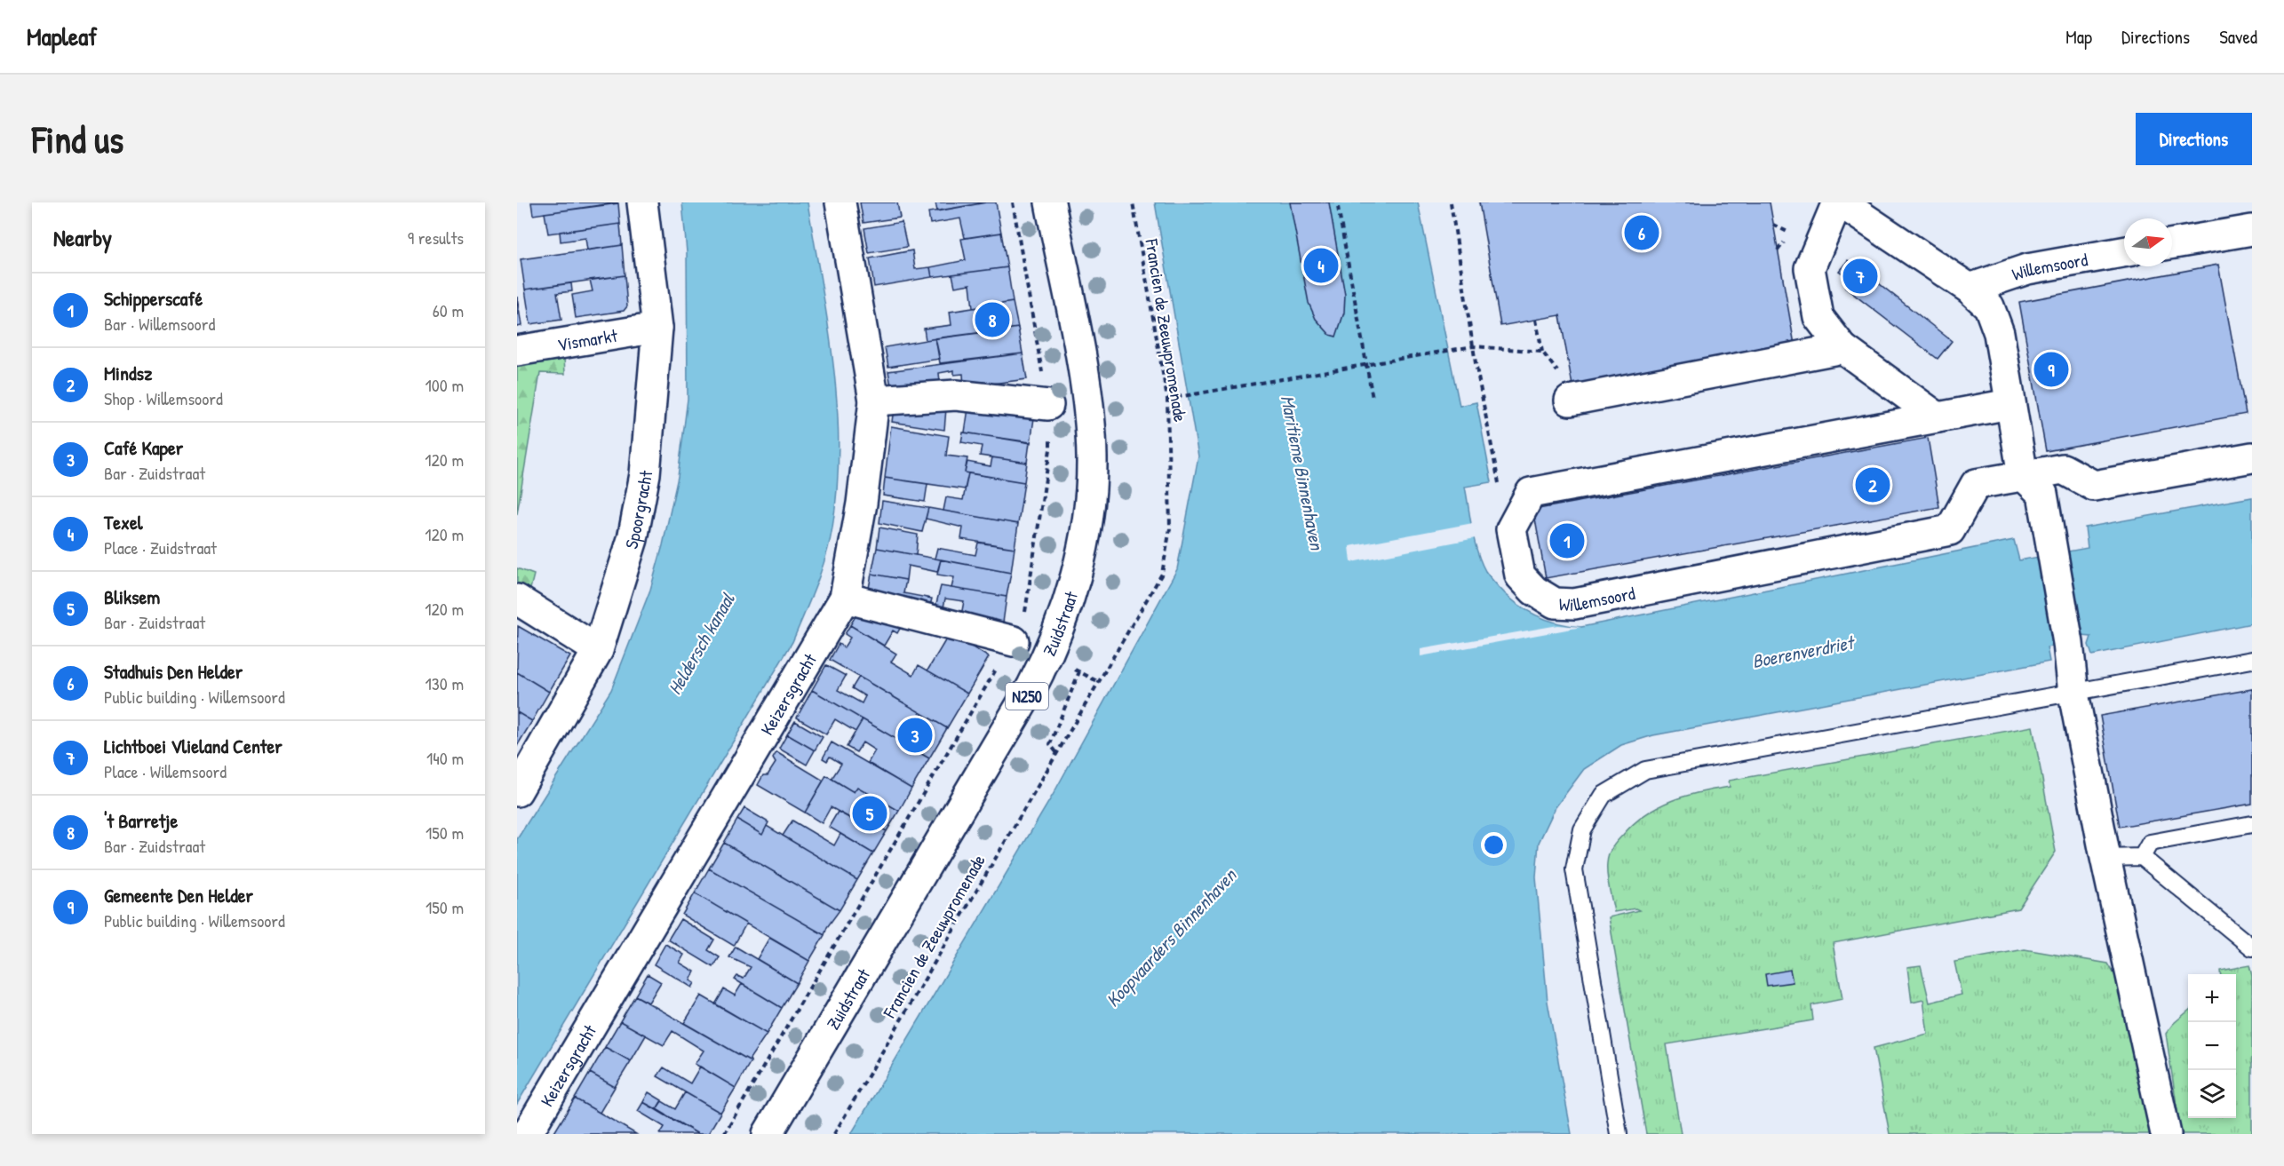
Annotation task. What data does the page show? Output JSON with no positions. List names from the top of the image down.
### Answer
{
  "streets": {
    "street": [
      "Willemsoord",
      "Vismarkt",
      "Spoorgracht",
      "Zuidstraat",
      "Keizersgracht",
      "N250"
    ],
    "path": ["Francien de Zeeuwpromenade"]
  },
  "crossings": [
    ["Vismarkt", "Spoorgracht"],
    ["Zuidstraat", "Keizersgracht"]
  ],
  "water": [
    "Maritieme Binnenhaven",
    "Heldersch kanaal",
    "Boerenverdriet",
    "Koopvaarders Binnenhaven"
  ],
  "north": "right",
  "page": {
    "header": "Mapleaf",
    "nav": ["Map", "Directions", "Saved"],
    "buttons": "Directions",
    "title": "Find us",
    "heading": ["Nearby", "9 results"],
    "pins": [
      "6",
      "4",
      "7",
      "8",
      "9",
      "2",
      "1",
      "3",
      "5"
    ],
    "list": [
      {
        "mark": "1",
        "name": "Schipperscafé",
        "note": "Bar · Willemsoord",
        "value": "60 m"
      },
      {
        "mark": "2",
        "name": "Mindsz",
        "note": "Shop · Willemsoord",
        "value": "100 m"
      },
      {
        "mark": "3",
        "name": "Café Kaper",
        "note": "Bar · Zuidstraat",
        "value": "120 m"
      },
      {
        "mark": "4",
        "name": "Texel",
        "note": "Place · Zuidstraat",
        "value": "120 m"
      },
      {
        "mark": "5",
        "name": "Bliksem",
        "note": "Bar · Zuidstraat",
        "value": "120 m"
      },
      {
        "mark": "6",
        "name": "Stadhuis Den Helder",
        "note": "Public building · Willemsoord",
        "value": "130 m"
      },
      {
        "mark": "7",
        "name": "Lichtboei Vlieland Center",
        "note": "Place · Willemsoord",
        "value": "140 m"
      },
      {
        "mark": "8",
        "name": "'t Barretje",
        "note": "Bar · Zuidstraat",
        "value": "150 m"
      },
      {
        "mark": "9",
        "name": "Gemeente Den Helder",
        "note": "Public building · Willemsoord",
        "value": "150 m"
      }
    ],
    "map_buttons": ["+", "−"]
  }
}
